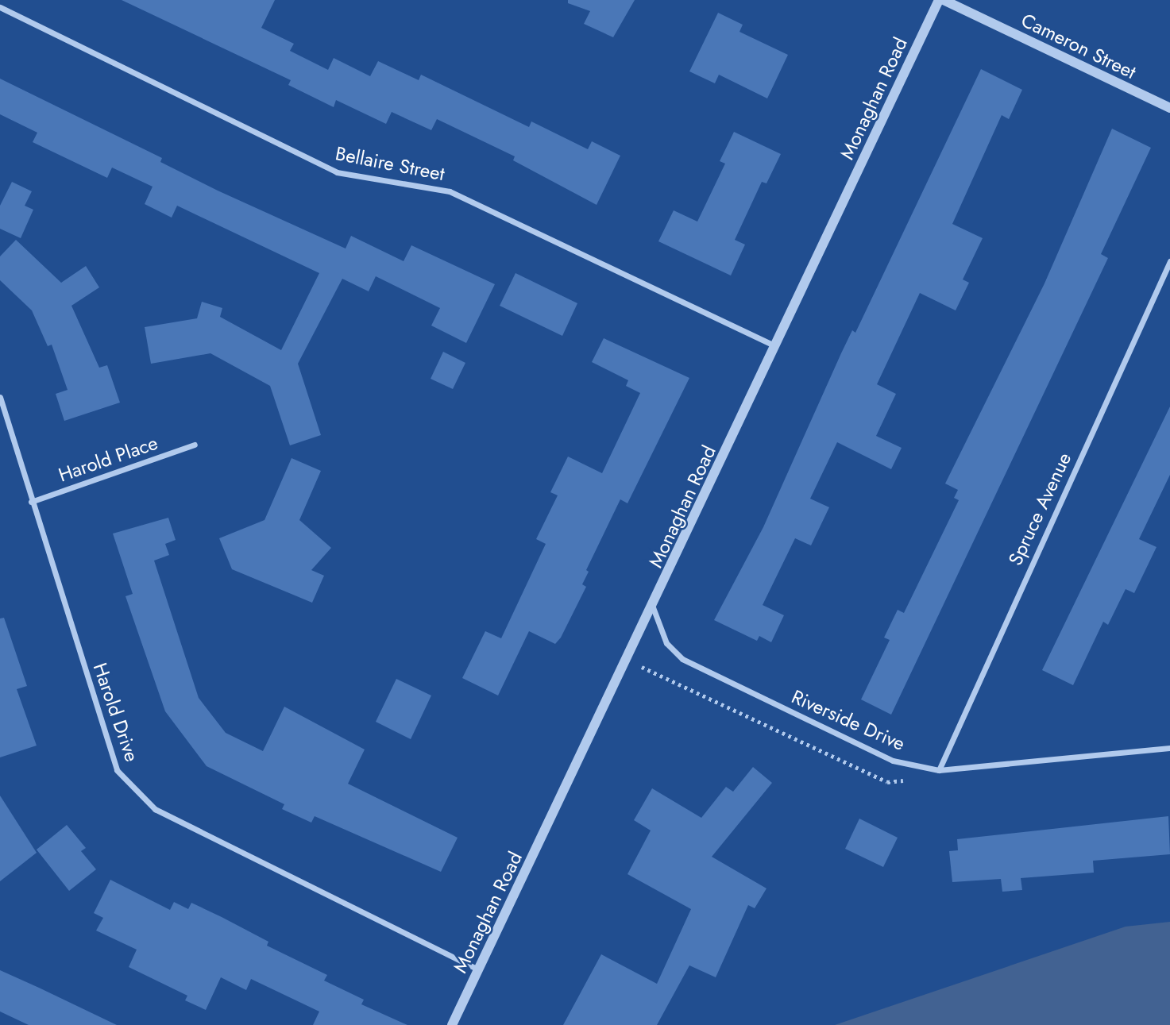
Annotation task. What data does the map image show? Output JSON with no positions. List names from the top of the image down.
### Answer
{
  "streets": {
    "street": [
      "Cameron Street",
      "Monaghan Road",
      "Bellaire Street",
      "Harold Place",
      "Spruce Avenue",
      "Harold Drive",
      "Riverside Drive"
    ]
  },
  "crossings": [
    ["Monaghan Road", "Bellaire Street"],
    ["Monaghan Road", "Harold Drive"],
    ["Monaghan Road", "Riverside Drive"],
    ["Harold Place", "Harold Drive"],
    ["Spruce Avenue", "Riverside Drive"]
  ]
}
